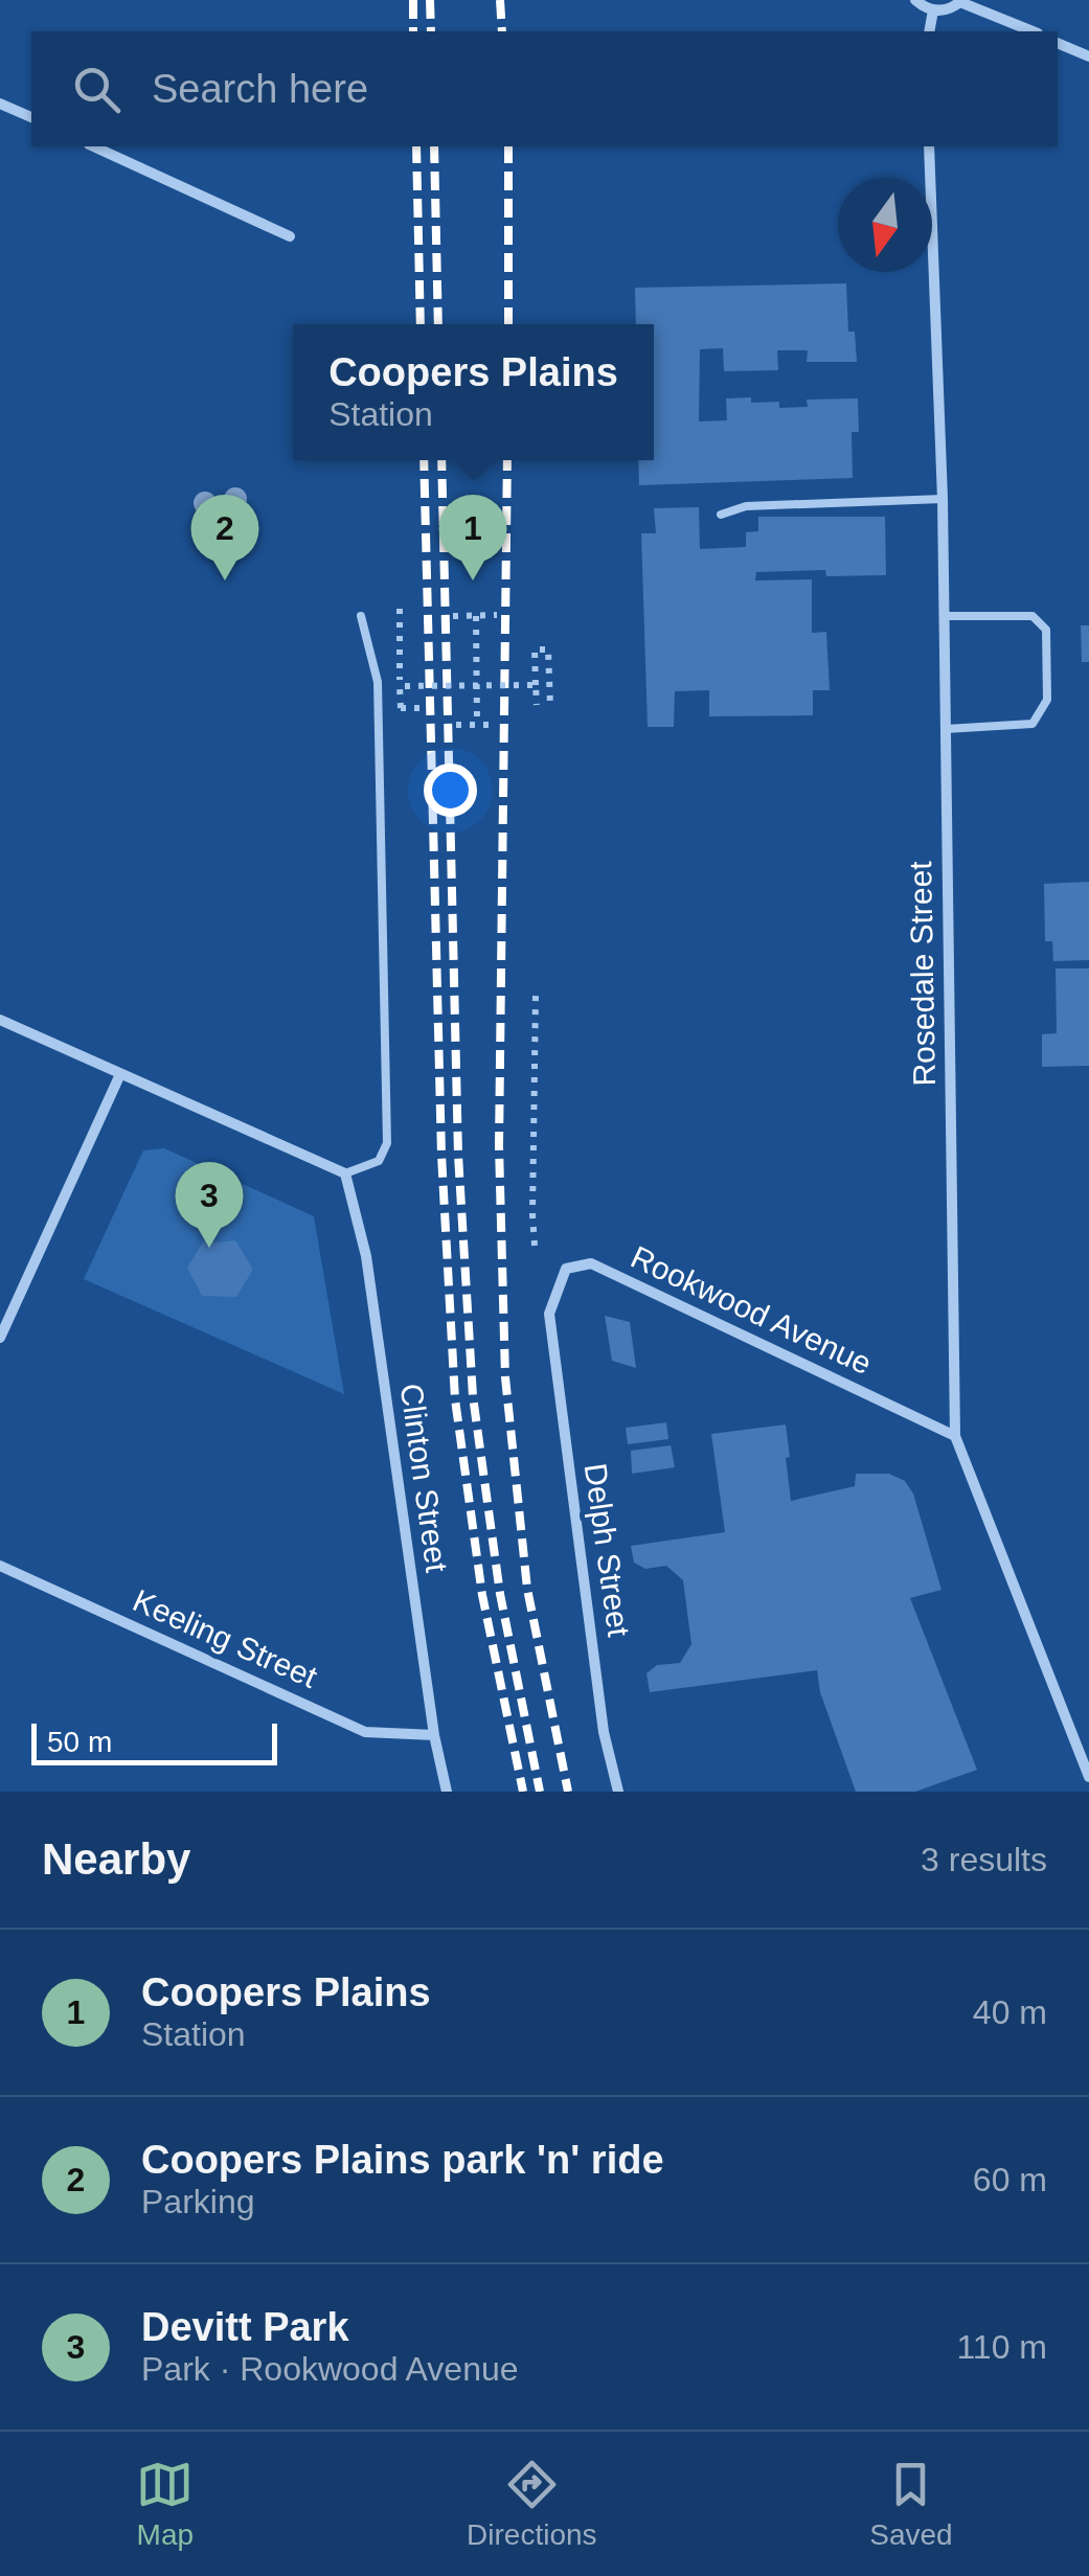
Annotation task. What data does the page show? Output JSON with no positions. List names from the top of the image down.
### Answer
{
  "streets": {
    "street": [
      "Rosedale Street",
      "Rookwood Avenue",
      "Clinton Street",
      "Delph Street",
      "Keeling Street"
    ]
  },
  "crossings": [
    ["Rosedale Street", "Rookwood Avenue"],
    ["Rookwood Avenue", "Delph Street"],
    ["Clinton Street", "Keeling Street"]
  ],
  "scale_bar": "50 m",
  "north": "bottom",
  "page": {
    "search": "Search here",
    "popup": ["Coopers Plains", "Station"],
    "pins": ["1", "2", "3"],
    "scale": "50 m",
    "heading": ["Nearby", "3 results"],
    "list": [
      {
        "mark": "1",
        "name": "Coopers Plains",
        "note": "Station",
        "value": "40 m"
      },
      {
        "mark": "2",
        "name": "Coopers Plains park 'n' ride",
        "note": "Parking",
        "value": "60 m"
      },
      {
        "mark": "3",
        "name": "Devitt Park",
        "note": "Park · Rookwood Avenue",
        "value": "110 m"
      }
    ],
    "nav": ["Map", "Directions", "Saved"]
  }
}
